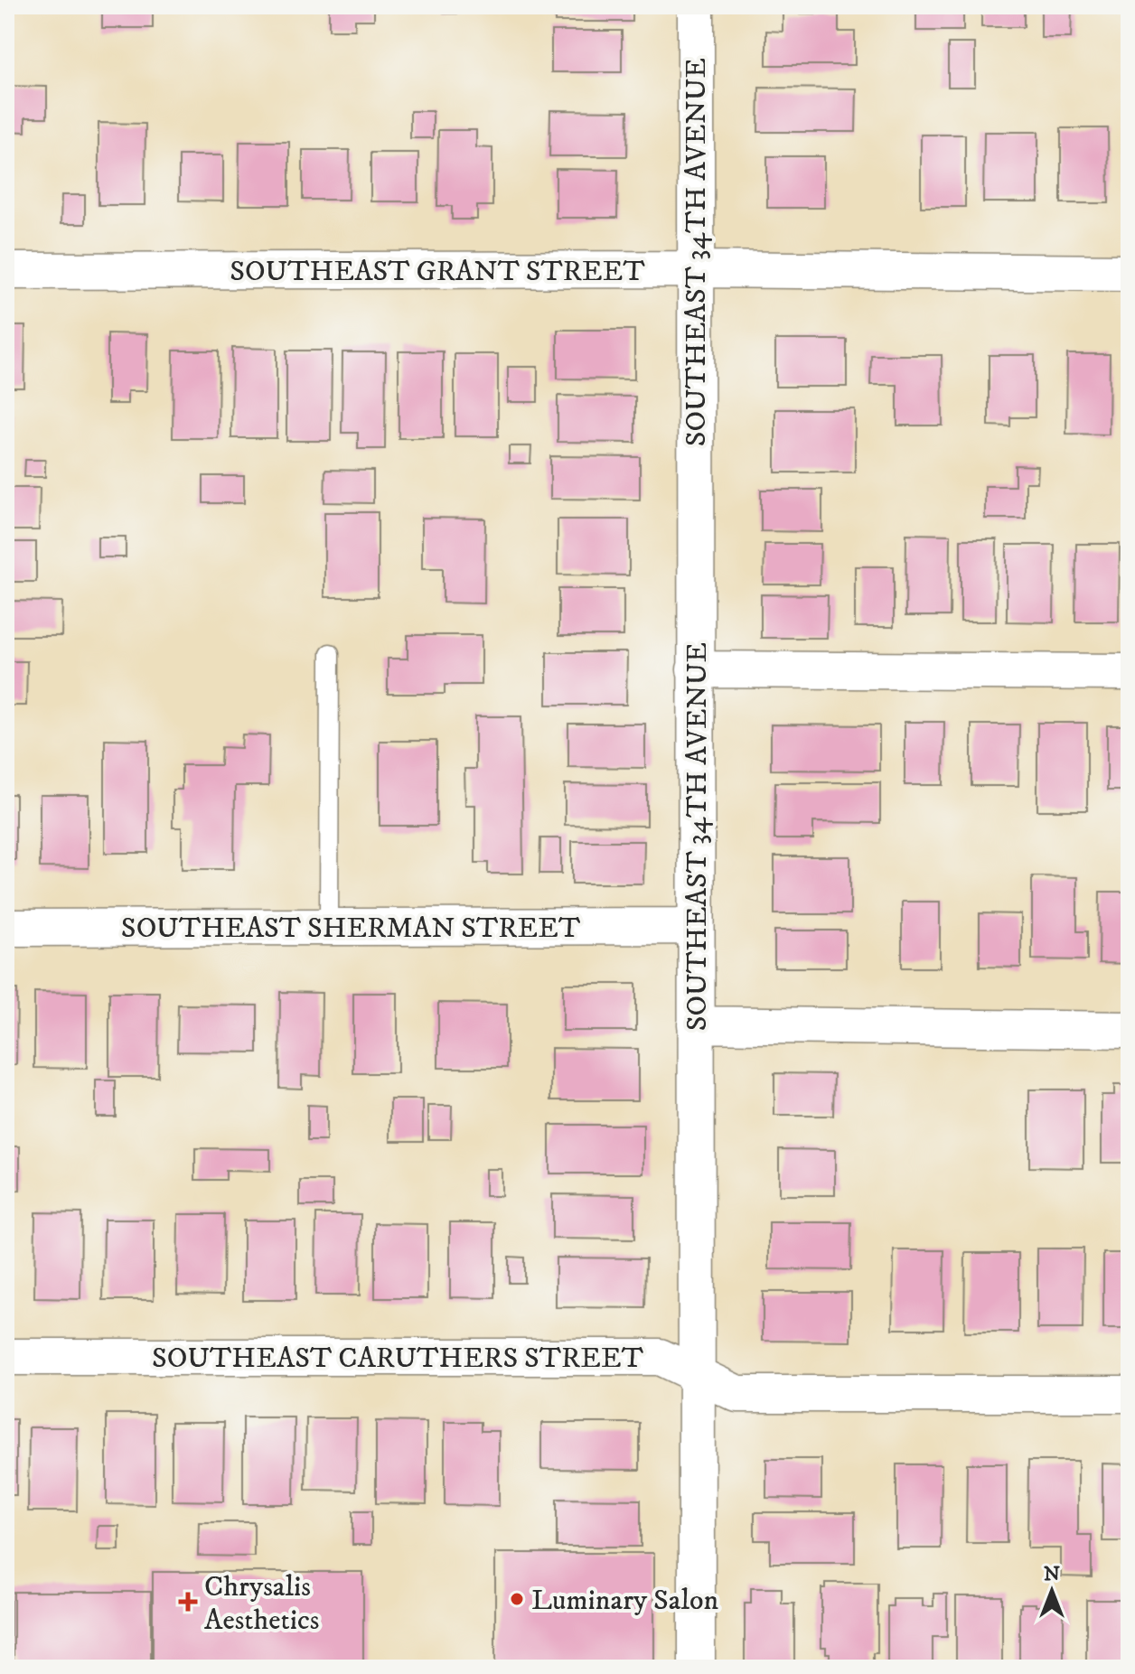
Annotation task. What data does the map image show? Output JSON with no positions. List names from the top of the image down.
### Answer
{
  "streets": {
    "street": [
      "SOUTHEAST 34TH AVENUE",
      "SOUTHEAST GRANT STREET",
      "SOUTHEAST SHERMAN STREET",
      "SOUTHEAST CARUTHERS STREET"
    ]
  },
  "crossings": [
    ["SOUTHEAST 34TH AVENUE", "SOUTHEAST GRANT STREET"],
    ["SOUTHEAST 34TH AVENUE", "SOUTHEAST SHERMAN STREET"],
    ["SOUTHEAST 34TH AVENUE", "SOUTHEAST CARUTHERS STREET"]
  ],
  "places": {
    "other": ["Luminary Salon"],
    "health": ["Chrysalis Aesthetics"]
  },
  "north": "top"
}
